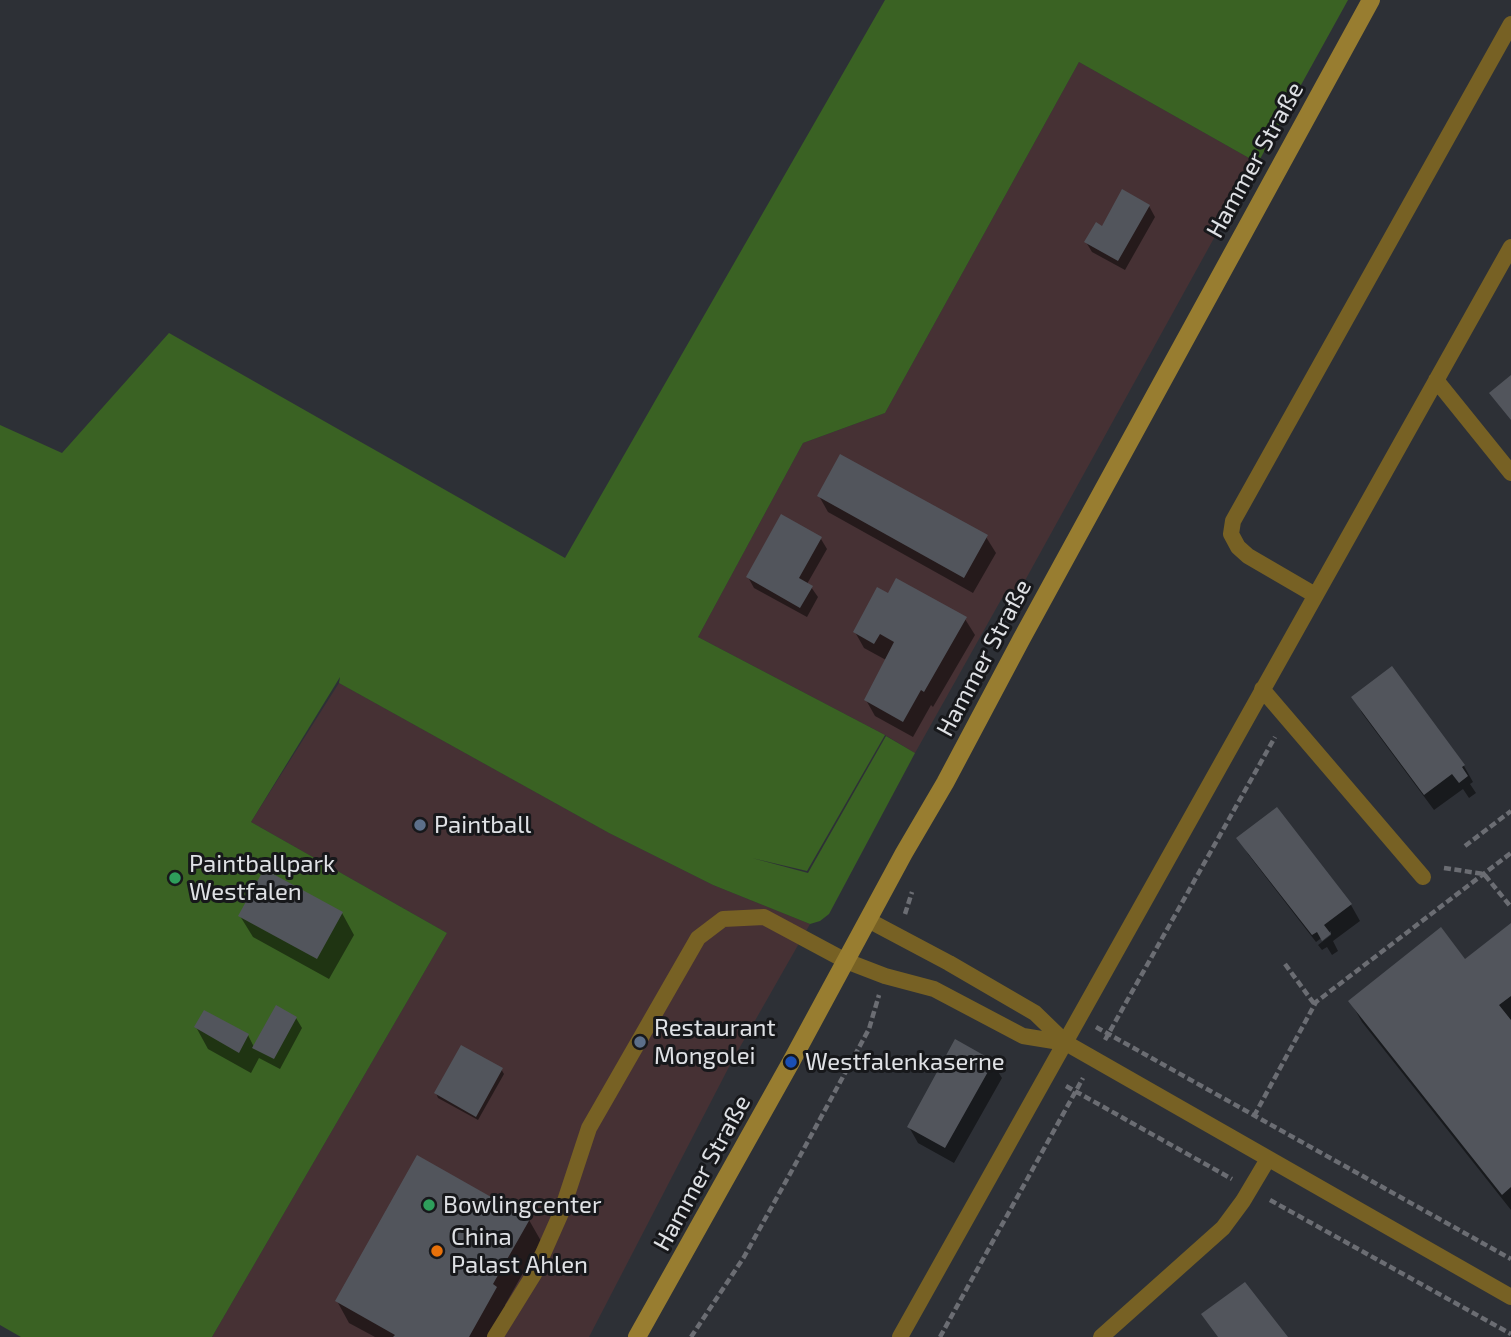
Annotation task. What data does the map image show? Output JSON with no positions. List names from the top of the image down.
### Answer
{
  "streets": {
    "main road": ["Hammer Straße"]
  },
  "places": [
    "Paintball",
    "Paintballpark Westfalen",
    "Restaurant Mongolei",
    "Westfalenkaserne",
    "Bowlingcenter",
    "China Palast Ahlen"
  ]
}
